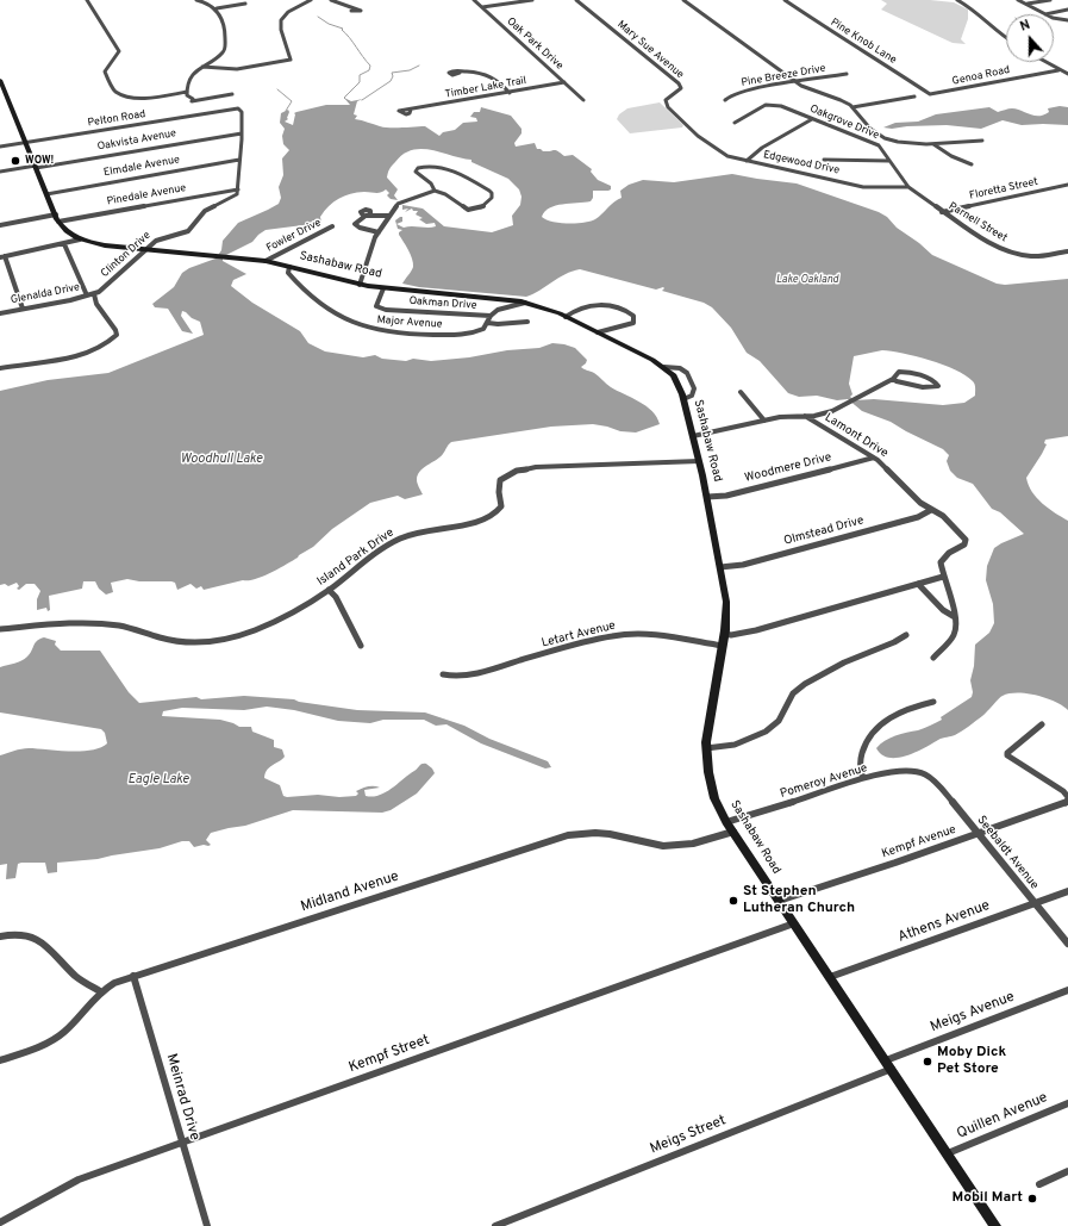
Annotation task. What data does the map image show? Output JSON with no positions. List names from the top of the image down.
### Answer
{
  "streets": {
    "street": [
      "Pine Knob Lane",
      "Oak Park Drive",
      "Mary Sue Avenue",
      "Pine Breeze Drive",
      "Genoa Road",
      "Timber Lake Trail",
      "Pelton Road",
      "Oakgrove Drive",
      "Oakvista Avenue",
      "Edgewood Drive",
      "Elmdale Avenue",
      "Floretta Street",
      "Pinedale Avenue",
      "Parnell Street",
      "Fowler Drive",
      "Clinton Drive",
      "Sashabaw Road",
      "Glenalda Drive",
      "Oakman Drive",
      "Major Avenue",
      "Lamont Drive",
      "Woodmere Drive",
      "Olmstead Drive",
      "Island Park Drive",
      "Letart Avenue",
      "Pomeroy Avenue",
      "Kempf Avenue",
      "Seebaldt Avenue",
      "Midland Avenue",
      "Athens Avenue",
      "Meigs Avenue",
      "Kempf Street",
      "Meinrad Drive",
      "Quillen Avenue",
      "Meigs Street"
    ]
  },
  "crossings": [
    ["Pine Knob Lane", "Genoa Road"],
    ["Oak Park Drive", "Timber Lake Trail"],
    ["Mary Sue Avenue", "Edgewood Drive"],
    ["Pelton Road", "Oakvista Avenue"],
    ["Pelton Road", "Sashabaw Road"],
    ["Oakgrove Drive", "Edgewood Drive"],
    ["Oakgrove Drive", "Parnell Street"],
    ["Oakvista Avenue", "Sashabaw Road"],
    ["Elmdale Avenue", "Sashabaw Road"],
    ["Floretta Street", "Parnell Street"],
    ["Pinedale Avenue", "Clinton Drive"],
    ["Pinedale Avenue", "Sashabaw Road"],
    ["Fowler Drive", "Sashabaw Road"],
    ["Clinton Drive", "Sashabaw Road"],
    ["Clinton Drive", "Glenalda Drive"],
    ["Sashabaw Road", "Oakman Drive"],
    ["Sashabaw Road", "Major Avenue"],
    ["Sashabaw Road", "Woodmere Drive"],
    ["Sashabaw Road", "Olmstead Drive"],
    ["Sashabaw Road", "Island Park Drive"],
    ["Sashabaw Road", "Letart Avenue"],
    ["Sashabaw Road", "Pomeroy Avenue"],
    ["Sashabaw Road", "Kempf Avenue"],
    ["Sashabaw Road", "Midland Avenue"],
    ["Sashabaw Road", "Athens Avenue"],
    ["Sashabaw Road", "Meigs Avenue"],
    ["Sashabaw Road", "Kempf Street"],
    ["Sashabaw Road", "Quillen Avenue"],
    ["Sashabaw Road", "Meigs Street"],
    ["Lamont Drive", "Woodmere Drive"],
    ["Lamont Drive", "Olmstead Drive"],
    ["Pomeroy Avenue", "Seebaldt Avenue"],
    ["Kempf Avenue", "Seebaldt Avenue"],
    ["Seebaldt Avenue", "Athens Avenue"],
    ["Midland Avenue", "Meinrad Drive"],
    ["Meigs Avenue", "Meigs Street"],
    ["Kempf Street", "Meinrad Drive"]
  ],
  "water": ["Lake Oakland", "Woodhull Lake", "Eagle Lake"],
  "places": [
    "WOW!",
    "St Stephen Lutheran Church",
    "Moby Dick Pet Store",
    "Mobil Mart"
  ],
  "north": "top"
}
